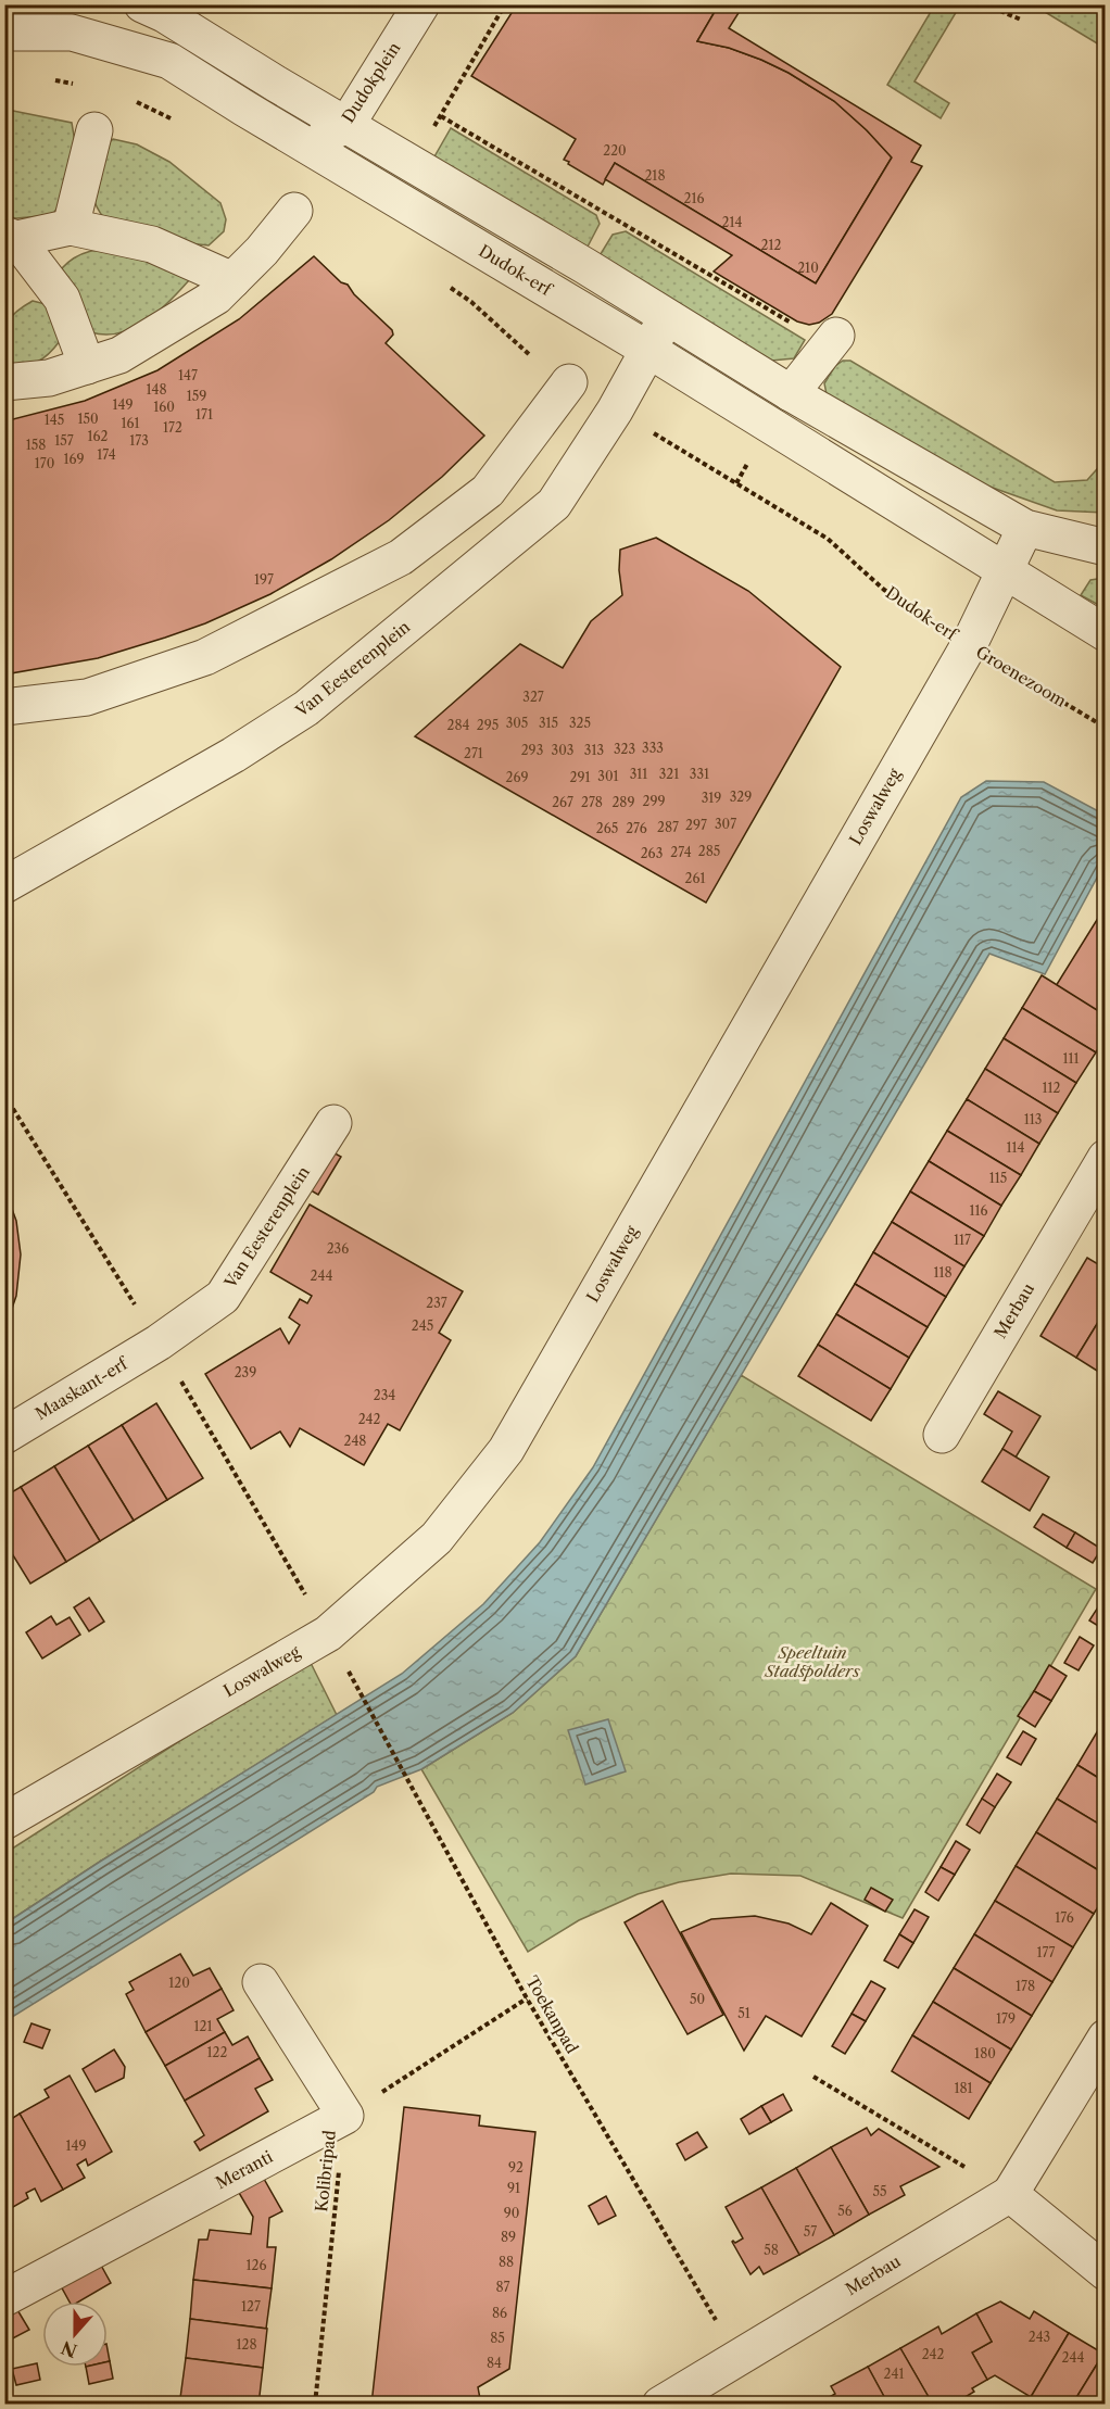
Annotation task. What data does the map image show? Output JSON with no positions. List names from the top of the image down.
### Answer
{
  "streets": {
    "street": [
      "Dudokplein",
      "Dudok-erf",
      "Van Eesterenplein",
      "Loswalweg",
      "Merbau",
      "Maaskant-erf",
      "Meranti"
    ],
    "path": ["Groenezoom", "Toekanpad", "Kolibripad"]
  },
  "crossings": [
    ["Dudokplein", "Dudok-erf"],
    ["Dudok-erf", "Van Eesterenplein"],
    ["Dudok-erf", "Groenezoom"],
    ["Dudok-erf", "Loswalweg"],
    ["Van Eesterenplein", "Maaskant-erf"],
    ["Groenezoom", "Loswalweg"],
    ["Loswalweg", "Toekanpad"],
    ["Merbau", "Toekanpad"],
    ["Toekanpad", "Kolibripad"],
    ["Meranti", "Kolibripad"]
  ],
  "parks": ["Speeltuin Stadspolders"],
  "house_numbers": [
    "220",
    "218",
    "216",
    "214",
    "212",
    "210",
    "147",
    "148",
    "159",
    "149",
    "160",
    "171",
    "150",
    "145",
    "161",
    "172",
    "162",
    "157",
    "173",
    "158",
    "174",
    "169",
    "170",
    "197",
    "327",
    "305",
    "315",
    "325",
    "284",
    "295",
    "333",
    "323",
    "293",
    "303",
    "313",
    "271",
    "311",
    "321",
    "331",
    "301",
    "269",
    "291",
    "329",
    "319",
    "299",
    "267",
    "278",
    "289",
    "307",
    "297",
    "287",
    "265",
    "276",
    "285",
    "274",
    "263",
    "261",
    "111",
    "112",
    "113",
    "114",
    "115",
    "116",
    "117",
    "236",
    "118",
    "244",
    "237",
    "245",
    "239",
    "234",
    "242",
    "248",
    "176",
    "177",
    "120",
    "178",
    "50",
    "51",
    "179",
    "121",
    "122",
    "180",
    "181",
    "149",
    "92",
    "91",
    "55",
    "56",
    "90",
    "57",
    "89",
    "58",
    "88",
    "126",
    "87",
    "127",
    "86",
    "243",
    "85",
    "128",
    "242",
    "244",
    "84",
    "241"
  ],
  "north": "bottom"
}
